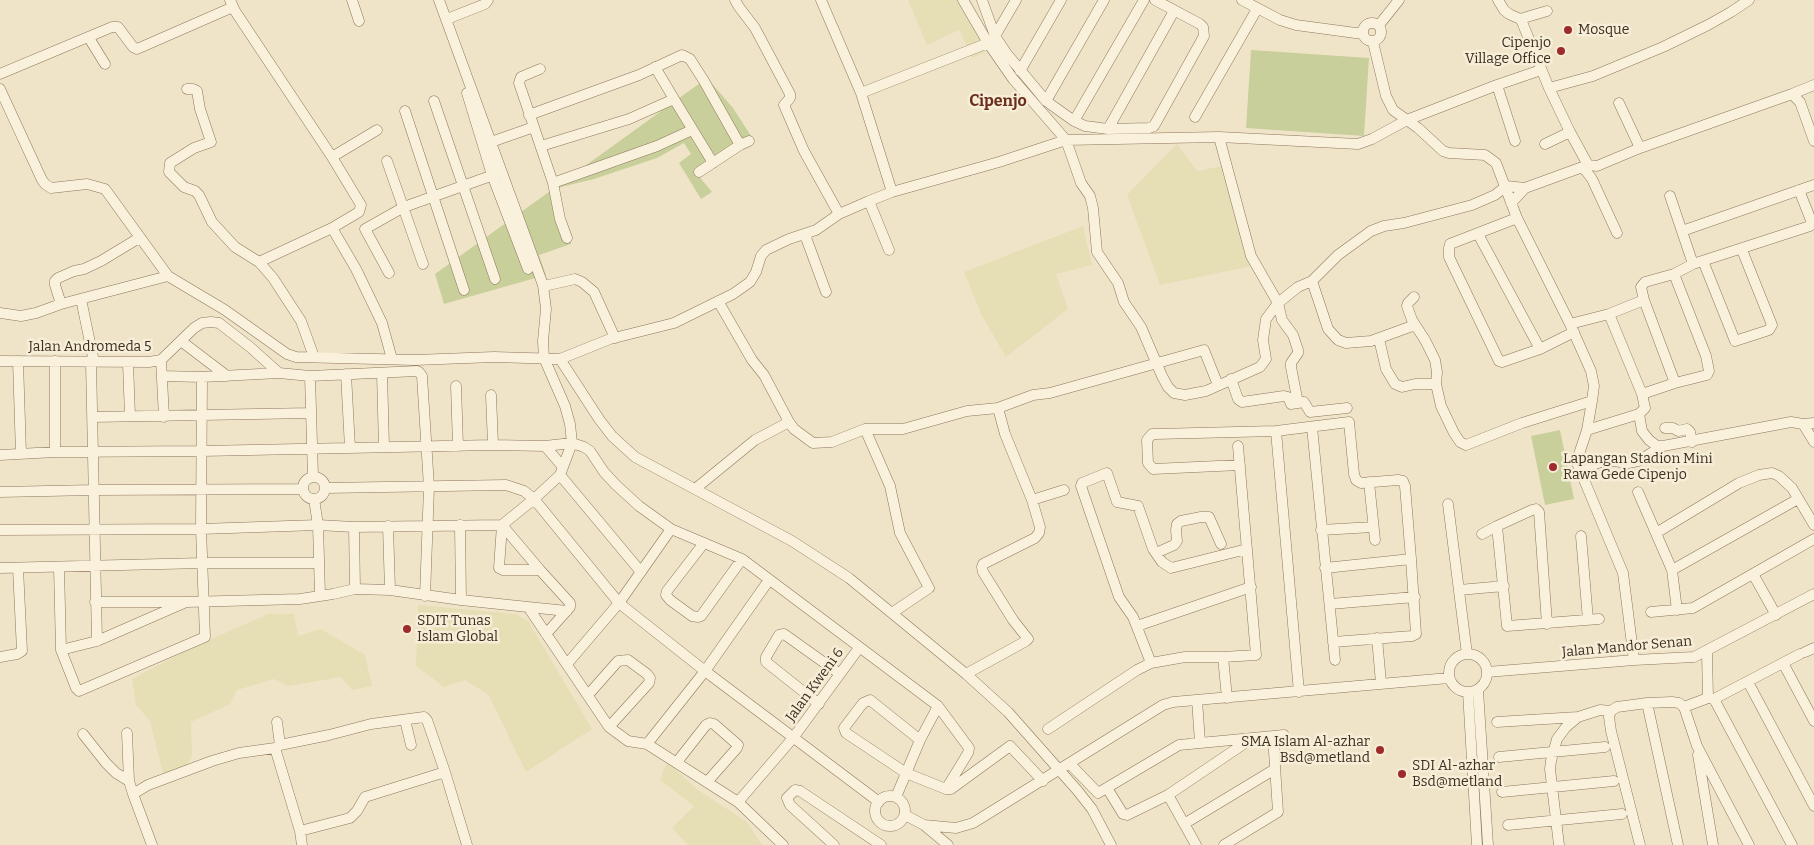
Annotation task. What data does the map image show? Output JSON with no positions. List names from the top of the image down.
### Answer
{
  "streets": {
    "street": ["Jalan Andromeda 5", "Jalan Mandor Senan", "Jalan Kweni 6"]
  },
  "districts": ["Cipenjo"],
  "places": [
    "Mosque",
    "Cipenjo Village Office",
    "Lapangan Stadion Mini Rawa Gede Cipenjo",
    "SDIT Tunas Islam Global",
    "SMA Islam Al-azhar Bsd@metland",
    "SDI Al-azhar Bsd@metland"
  ]
}
